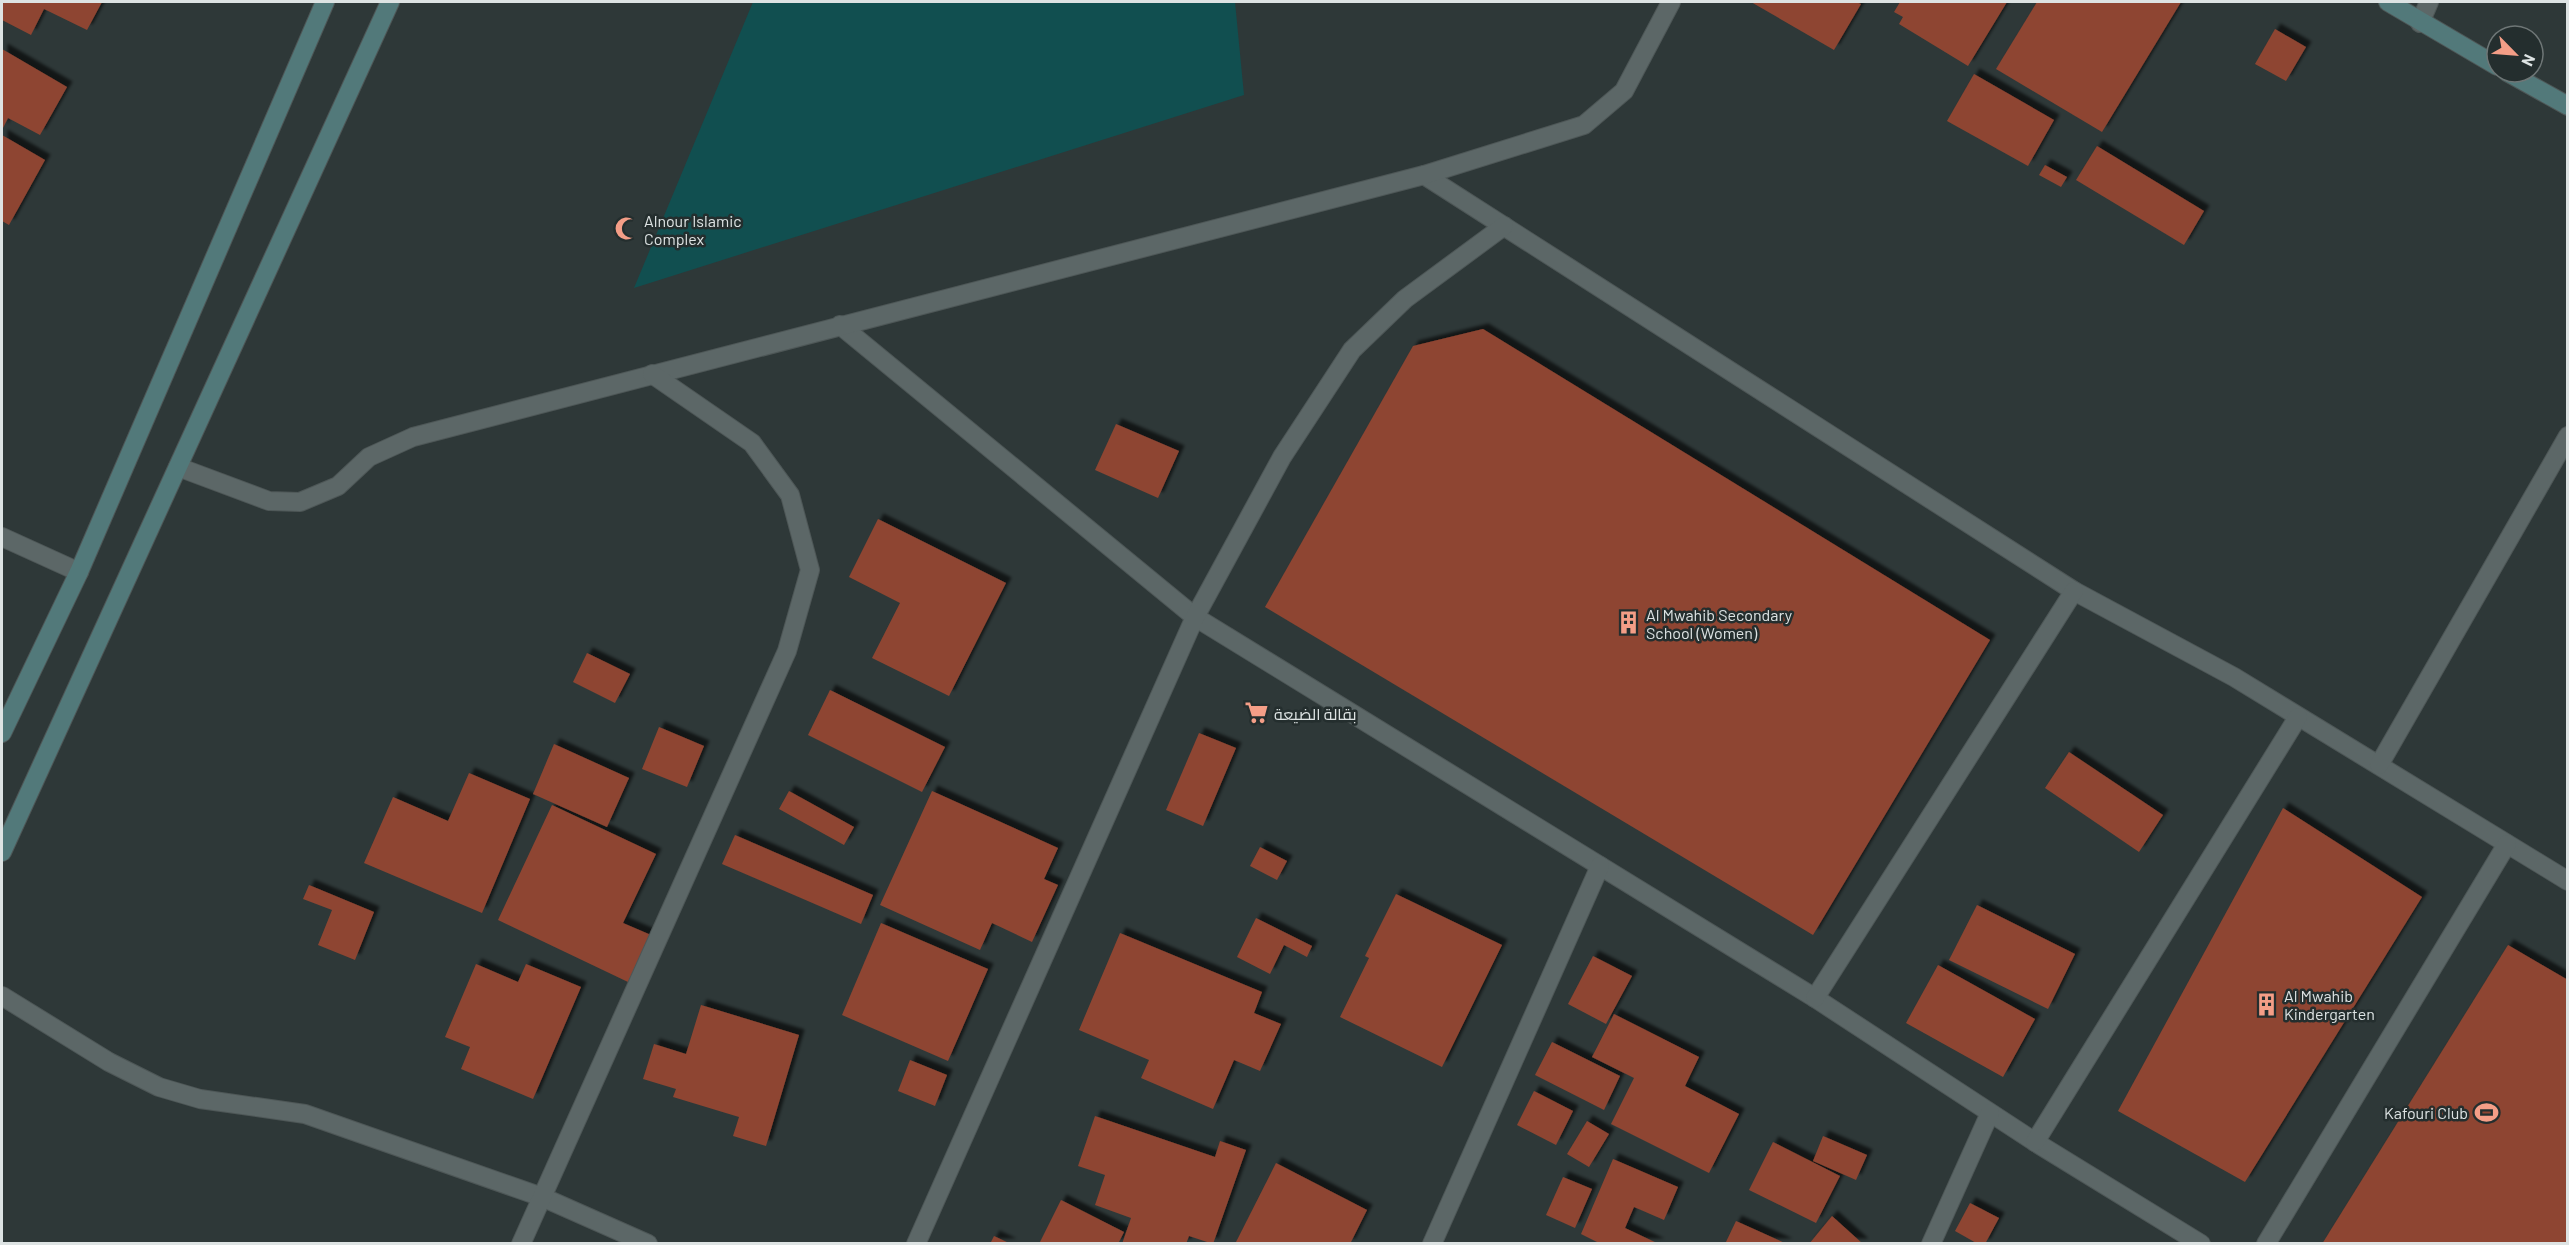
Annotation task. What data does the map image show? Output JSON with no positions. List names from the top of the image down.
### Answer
{
  "places": {
    "mosque": ["Alnour Islamic Complex"],
    "building": ["Al Mwahib Secondary School (Women)", "Al Mwahib Kindergarten"],
    "supermarket": ["بقالة الضيعة"],
    "sports": ["Kafouri Club"]
  },
  "north": "bottom right"
}
